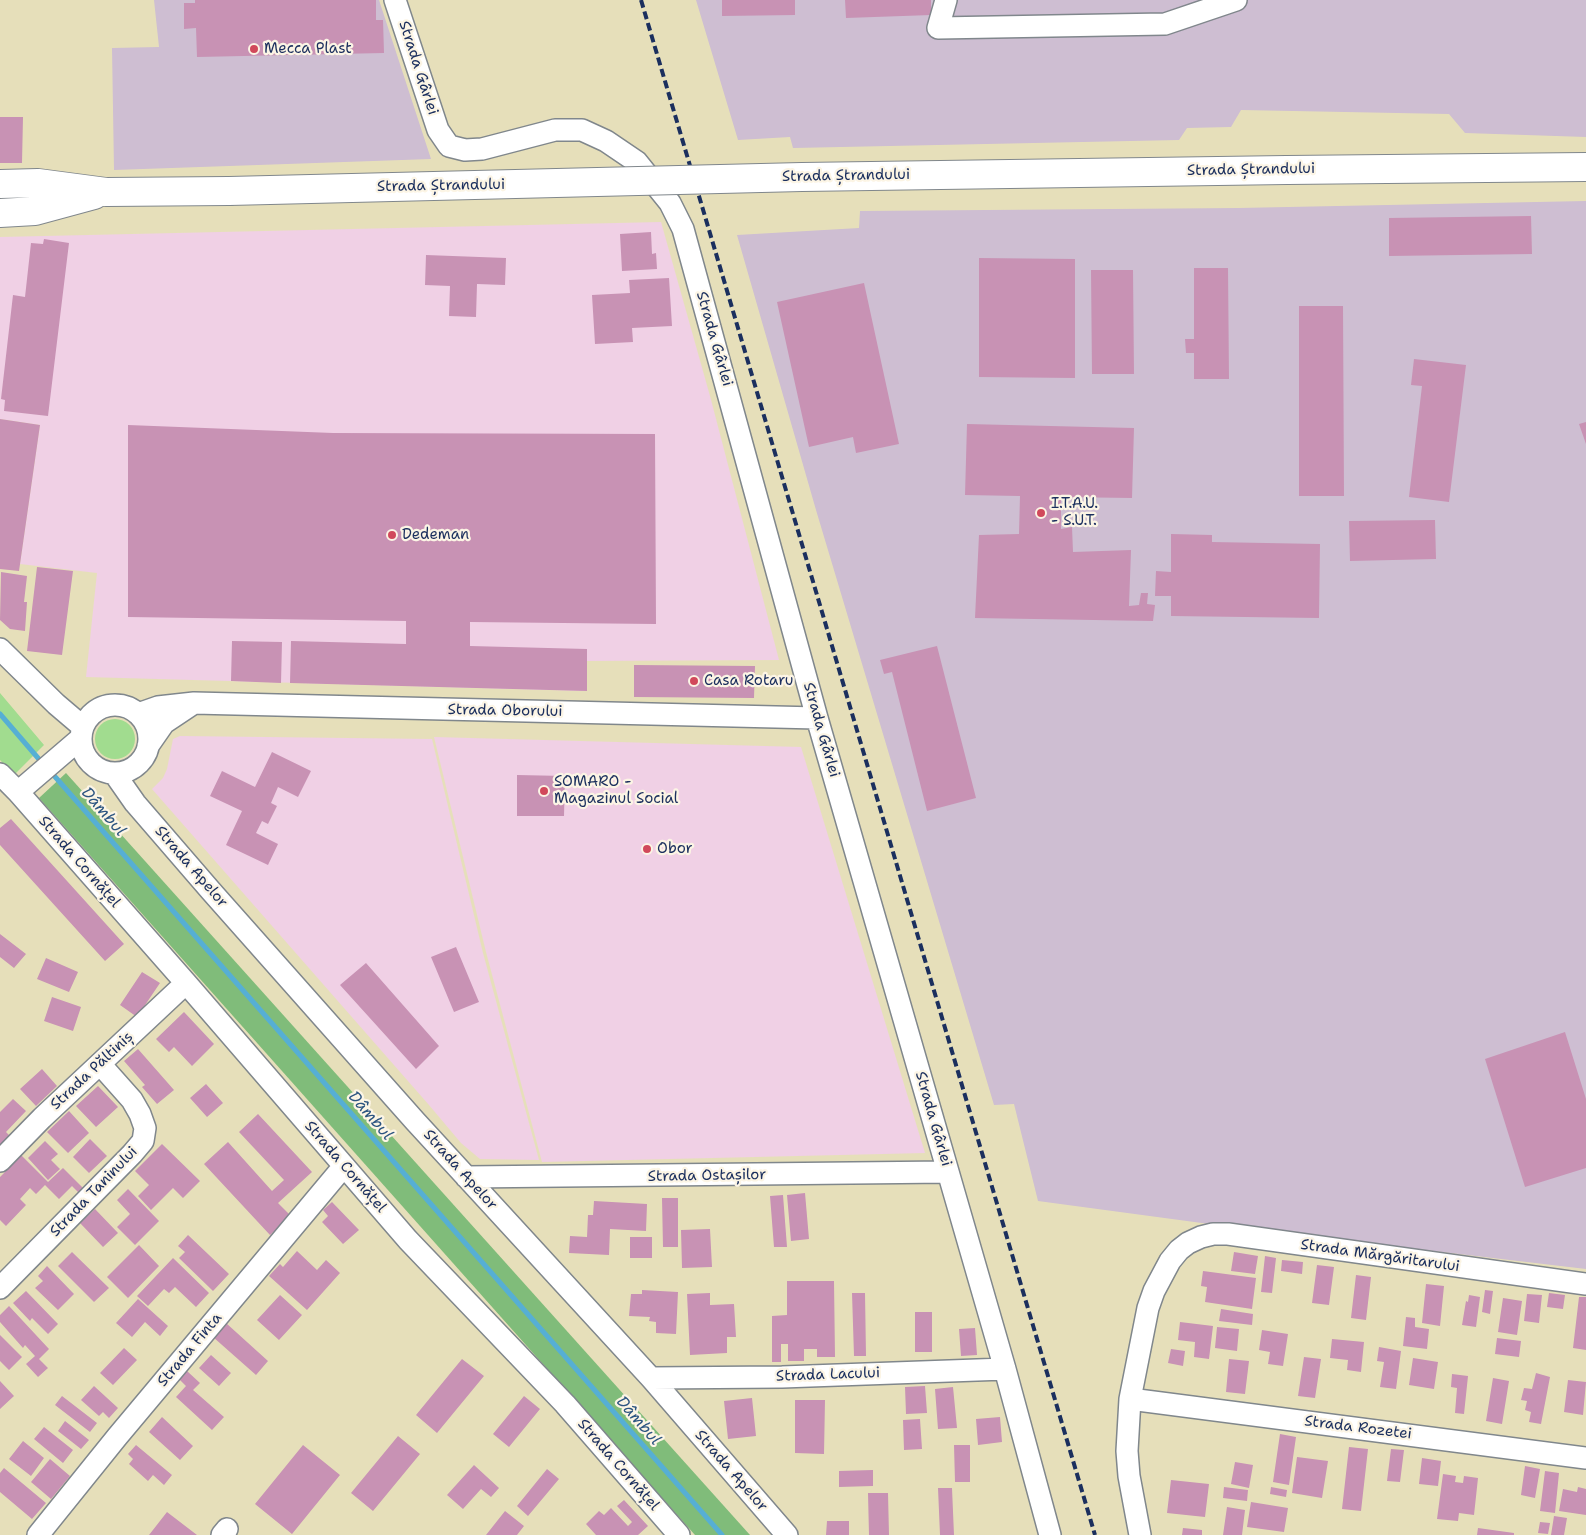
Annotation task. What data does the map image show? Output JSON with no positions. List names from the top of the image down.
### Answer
{
  "streets": {
    "main road": ["Strada Ștrandului"],
    "street": [
      "Strada Gârlei",
      "Strada Oborului",
      "Strada Cornățel",
      "Strada Apelor",
      "Strada Păltiniș",
      "Strada Ostașilor",
      "Strada Taninului",
      "Strada Mărgăritarului",
      "Strada Finta",
      "Strada Lacului",
      "Strada Rozetei"
    ]
  },
  "crossings": [
    ["Strada Gârlei", "Strada Oborului"],
    ["Strada Gârlei", "Strada Ostașilor"],
    ["Strada Gârlei", "Strada Lacului"],
    ["Strada Oborului", "Strada Apelor"],
    ["Strada Cornățel", "Strada Păltiniș"],
    ["Strada Cornățel", "Strada Finta"],
    ["Strada Apelor", "Strada Ostașilor"],
    ["Strada Apelor", "Strada Lacului"],
    ["Strada Păltiniș", "Strada Taninului"],
    ["Strada Mărgăritarului", "Strada Rozetei"]
  ],
  "water": ["Dâmbul"],
  "places": [
    "Mecca Plast",
    "I.T.A.U. - S.U.T.",
    "Dedeman",
    "Casa Rotaru",
    "SOMARO - Magazinul Social",
    "Obor"
  ]
}
